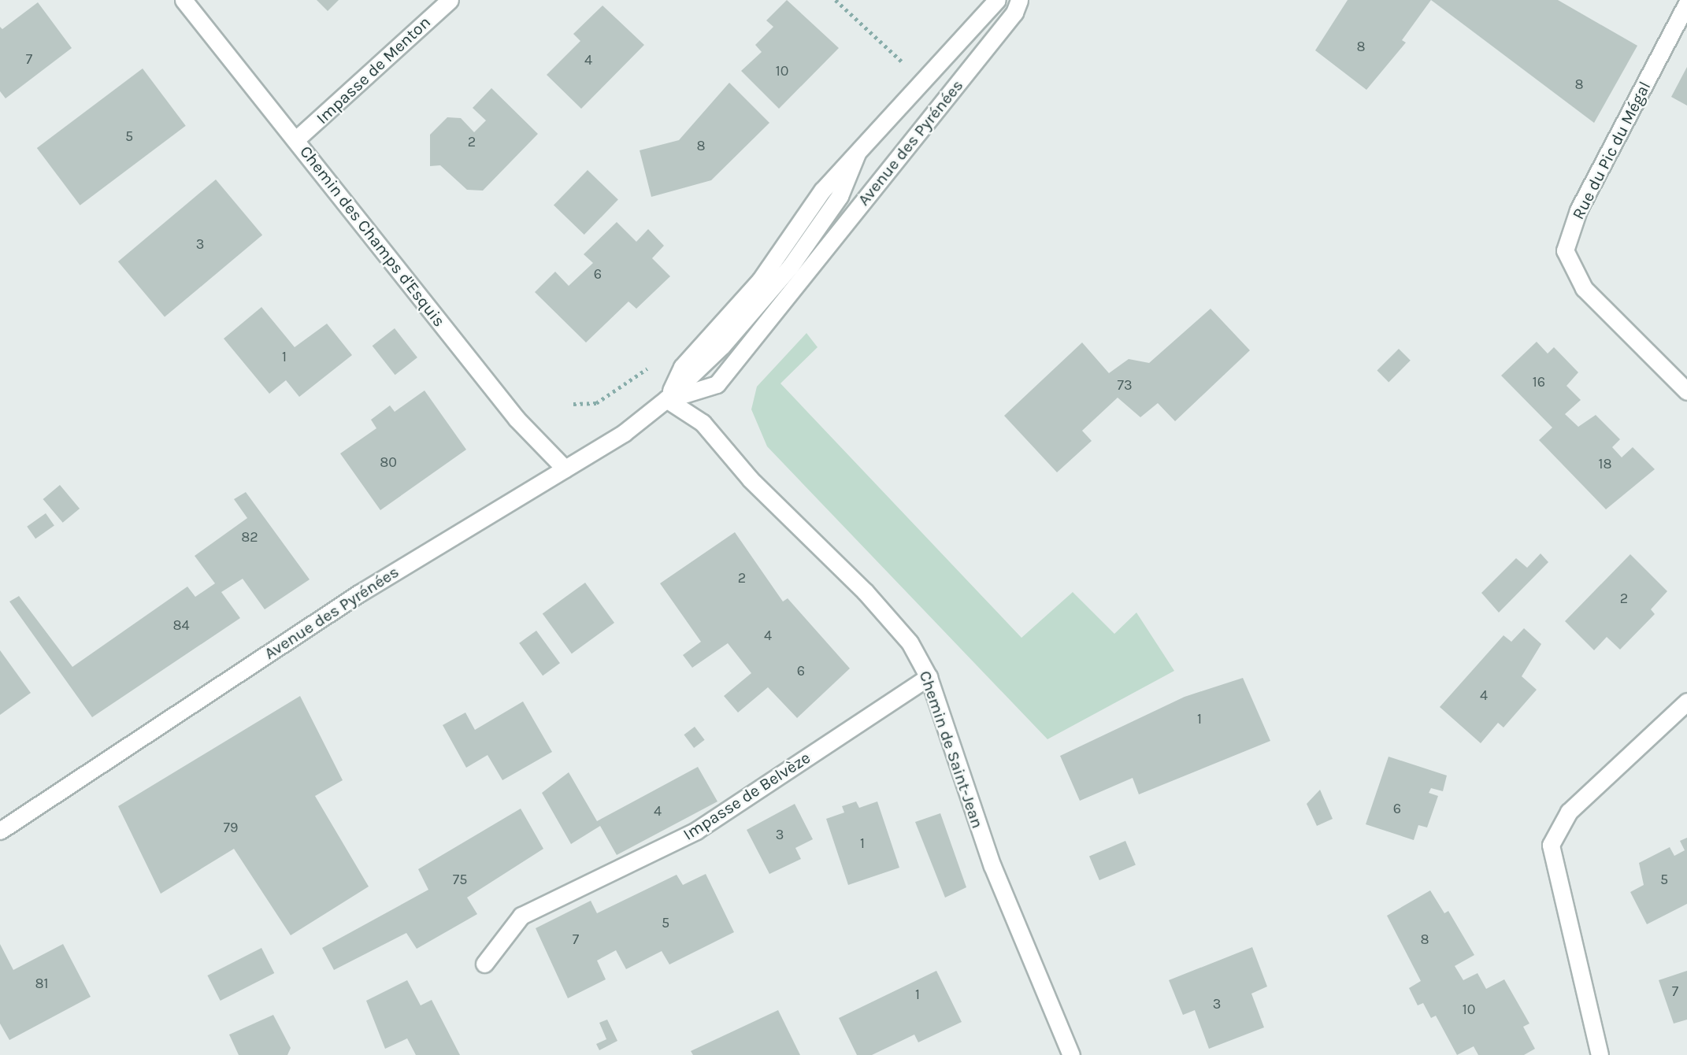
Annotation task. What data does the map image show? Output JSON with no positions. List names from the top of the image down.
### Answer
{
  "streets": {
    "street": [
      "Impasse de Menton",
      "Avenue des Pyrénées",
      "Rue du Pic du Mégal",
      "Chemin des Champs d'Esquis",
      "Chemin de Saint-Jean",
      "Impasse de Belvèze"
    ]
  },
  "crossings": [
    ["Impasse de Menton", "Chemin des Champs d'Esquis"],
    ["Avenue des Pyrénées", "Chemin des Champs d'Esquis"],
    ["Avenue des Pyrénées", "Chemin de Saint-Jean"],
    ["Chemin de Saint-Jean", "Impasse de Belvèze"]
  ],
  "house_numbers": [
    "8",
    "7",
    "4",
    "10",
    "8",
    "5",
    "2",
    "8",
    "3",
    "6",
    "1",
    "16",
    "73",
    "80",
    "18",
    "82",
    "2",
    "2",
    "84",
    "4",
    "6",
    "4",
    "1",
    "6",
    "4",
    "79",
    "3",
    "1",
    "75",
    "5",
    "5",
    "7",
    "8",
    "81",
    "7",
    "1",
    "3",
    "10"
  ]
}
